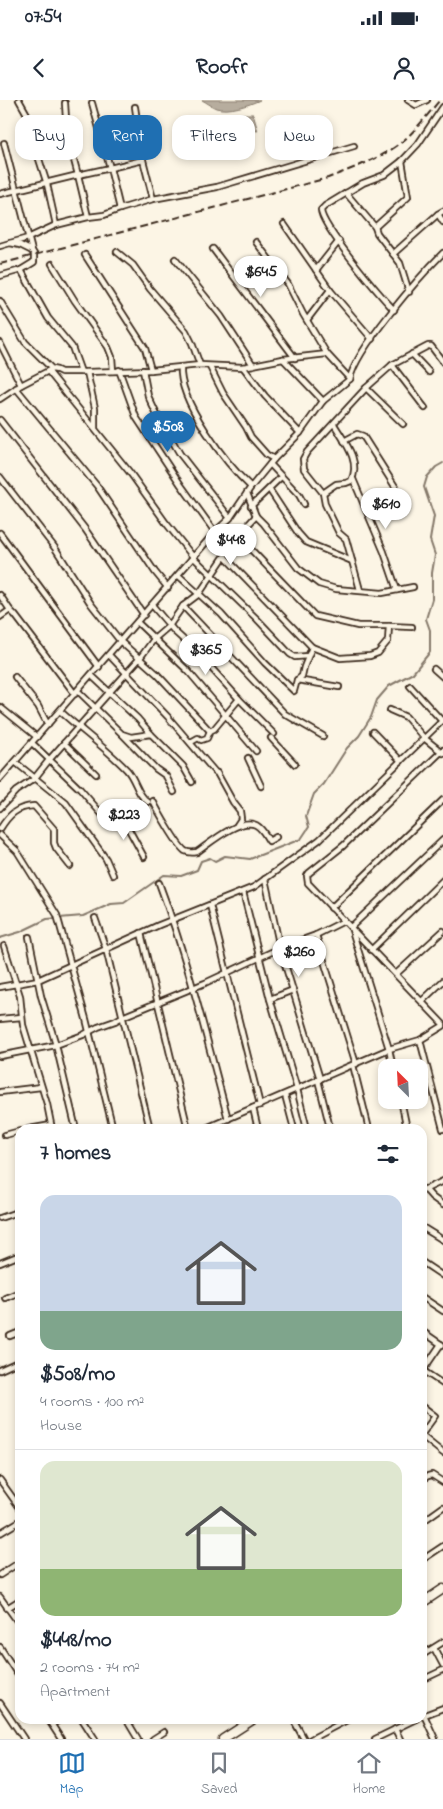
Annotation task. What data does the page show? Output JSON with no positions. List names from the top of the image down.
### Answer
{
  "north": "top left",
  "page": {
    "status": "07:54",
    "header": "Roofr",
    "chip": [
      "Buy",
      "Rent",
      "Filters",
      "New"
    ],
    "price": [
      "$645",
      "$508",
      "$610",
      "$448",
      "$365",
      "$223",
      "$260"
    ],
    "heading": "7 homes",
    "list": [
      {
        "name": "$508/mo",
        "note": "4 rooms · 100 m² · House"
      },
      {
        "name": "$448/mo",
        "note": "2 rooms · 74 m² · Apartment"
      }
    ],
    "tabs": ["Map", "Saved", "Home"]
  }
}
